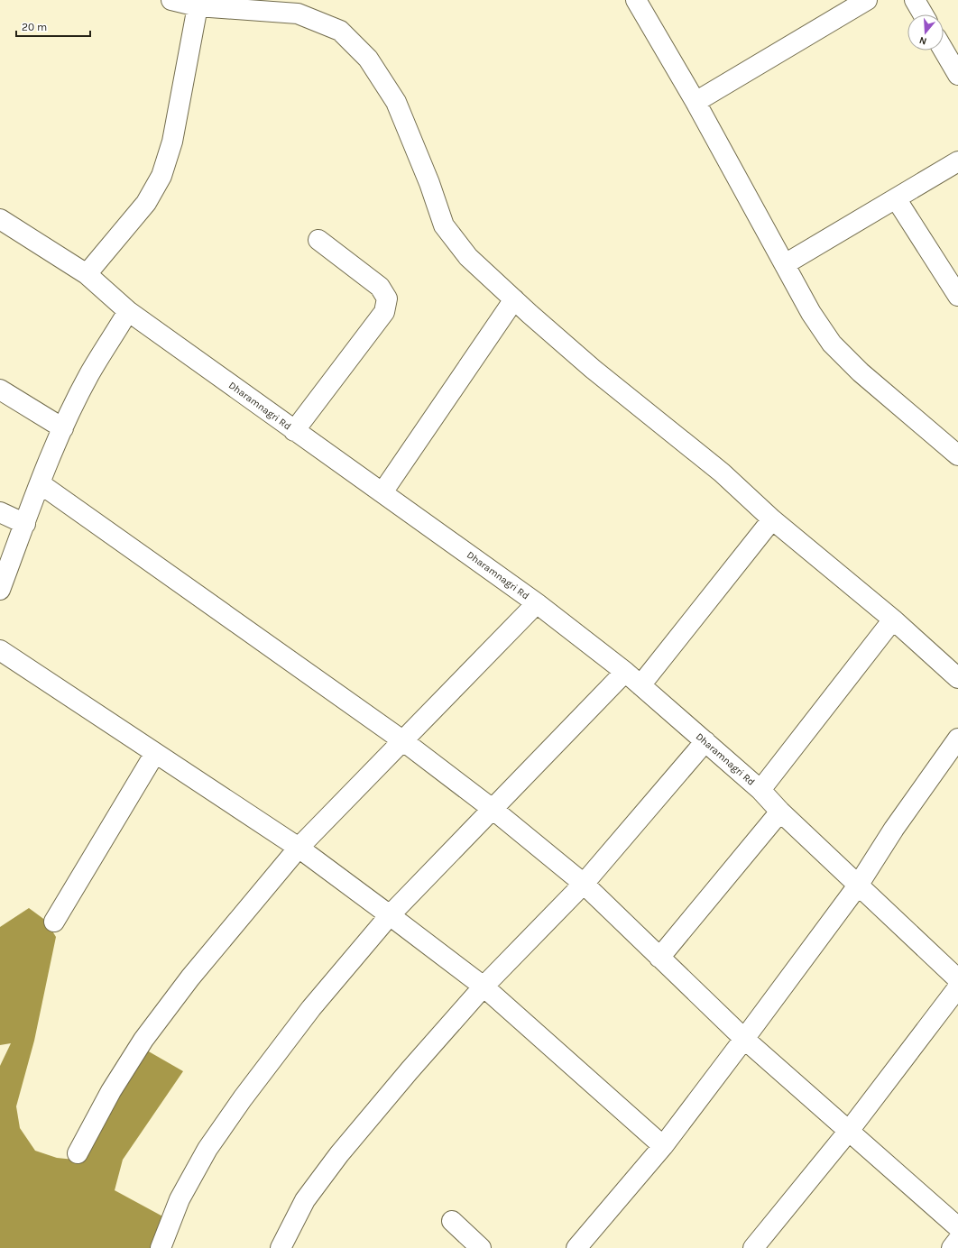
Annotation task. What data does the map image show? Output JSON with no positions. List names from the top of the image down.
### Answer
{
  "streets": {
    "street": ["Dharamnagri Rd"]
  },
  "scale_bar": "20 m",
  "north": "bottom"
}
